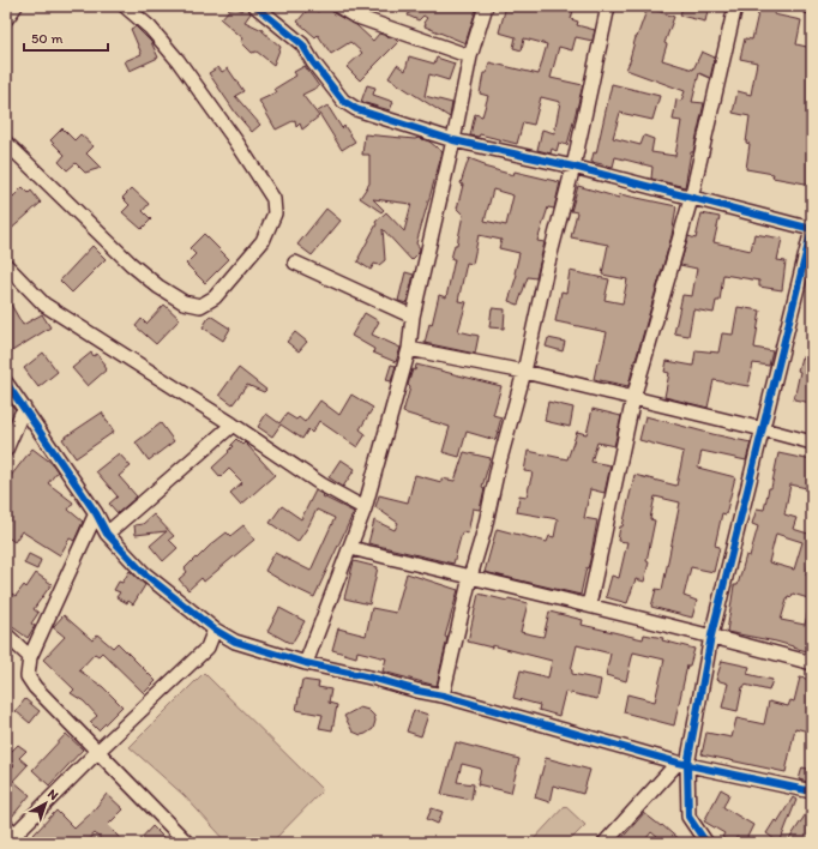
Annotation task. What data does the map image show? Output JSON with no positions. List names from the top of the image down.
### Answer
{
  "scale_bar": "50 m",
  "north": "top right"
}
